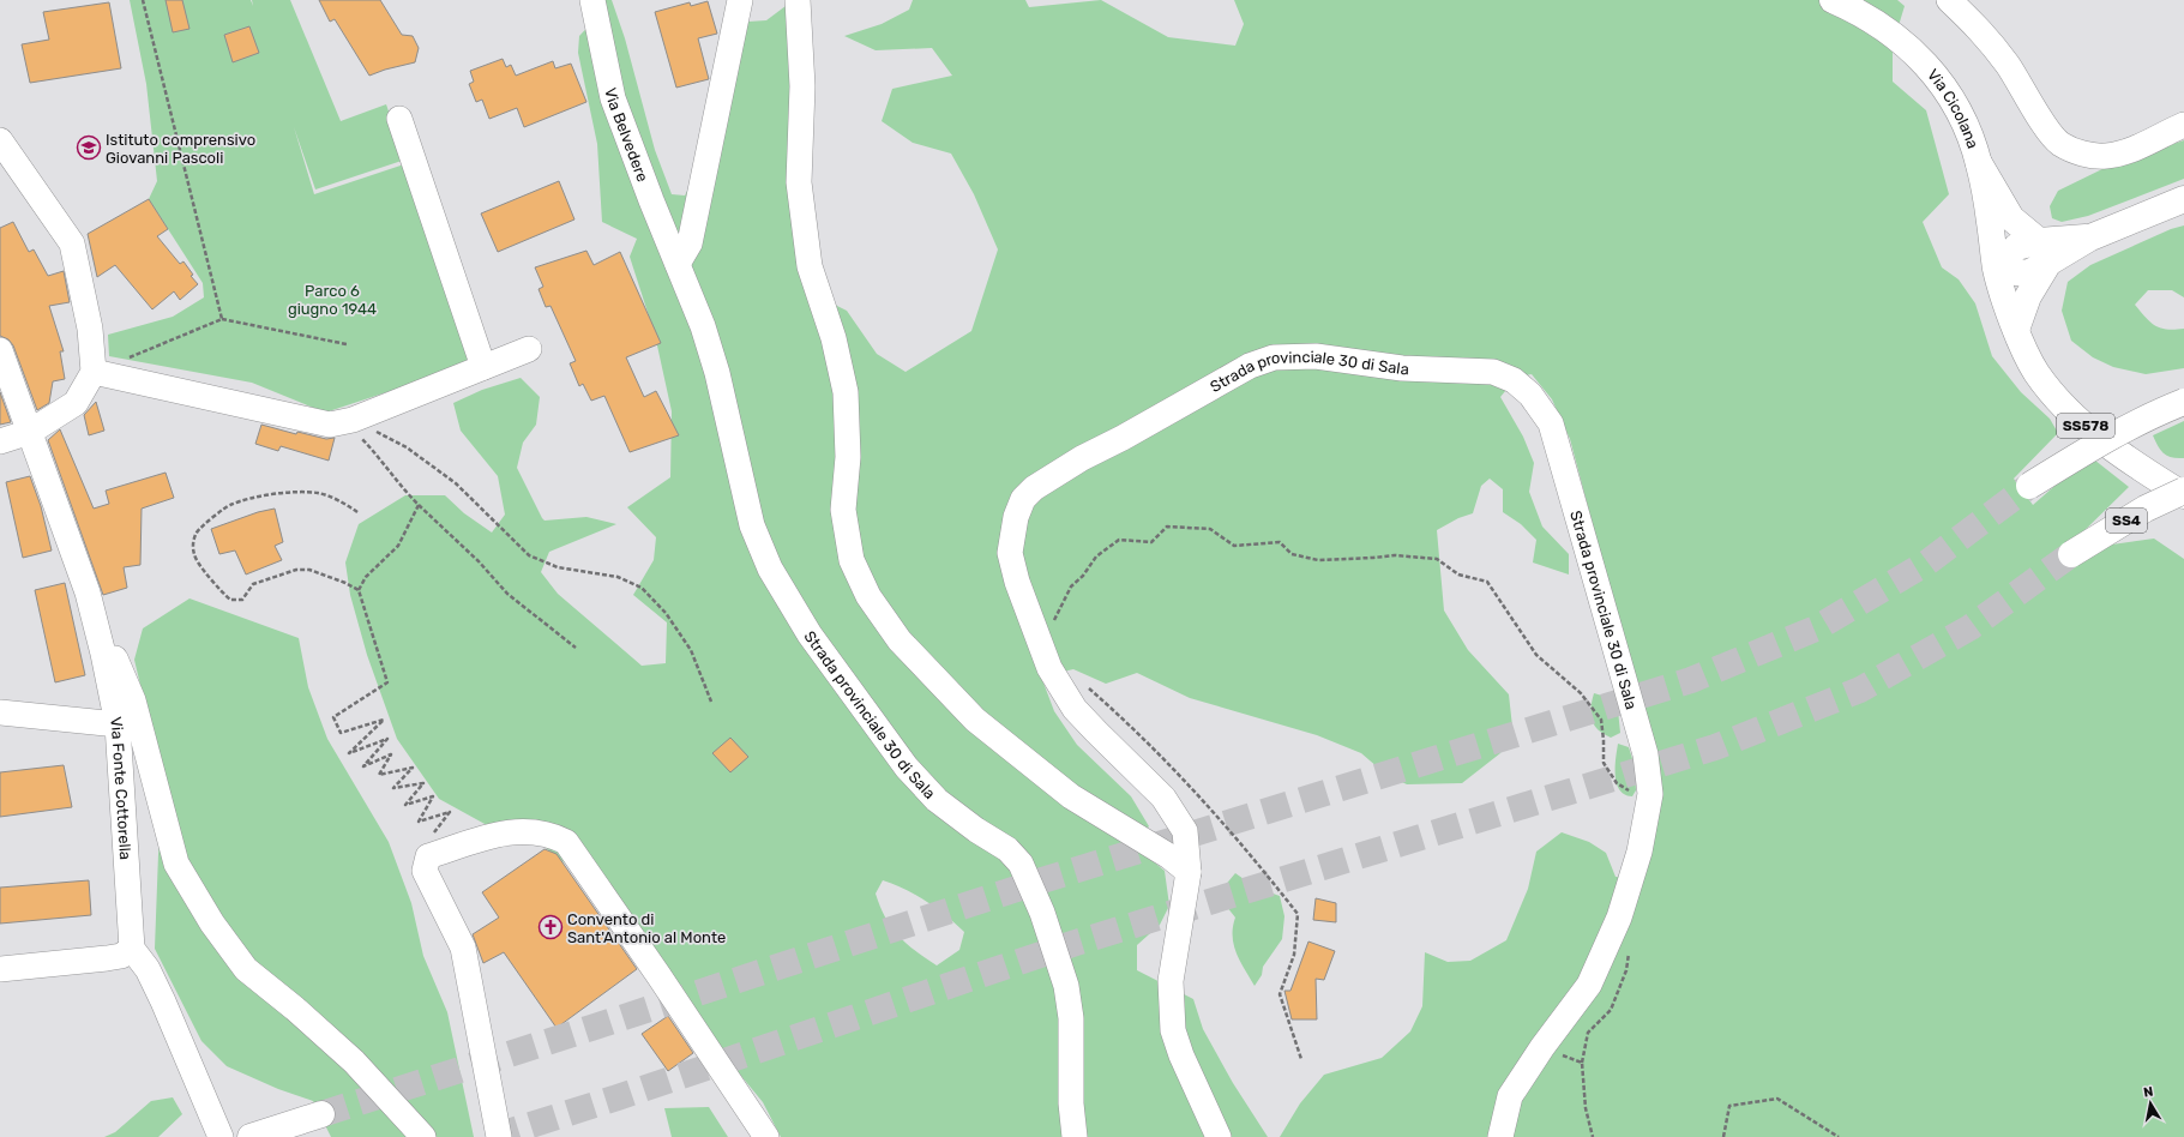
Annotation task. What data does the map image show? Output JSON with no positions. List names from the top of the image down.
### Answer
{
  "streets": {
    "main road": ["Via Cicolana", "SS578", "SS4"],
    "street": ["Via Belvedere", "Strada provinciale 30 di Sala", "Via Fonte Cottorella"]
  },
  "crossings": [
    ["Via Cicolana", "SS578"],
    ["Via Belvedere", "Strada provinciale 30 di Sala"]
  ],
  "parks": ["Parco 6 giugno 1944"],
  "places": {
    "school or university": ["Istituto comprensivo Giovanni Pascoli"],
    "church": ["Convento di Sant'Antonio al Monte"]
  },
  "north": "top"
}
